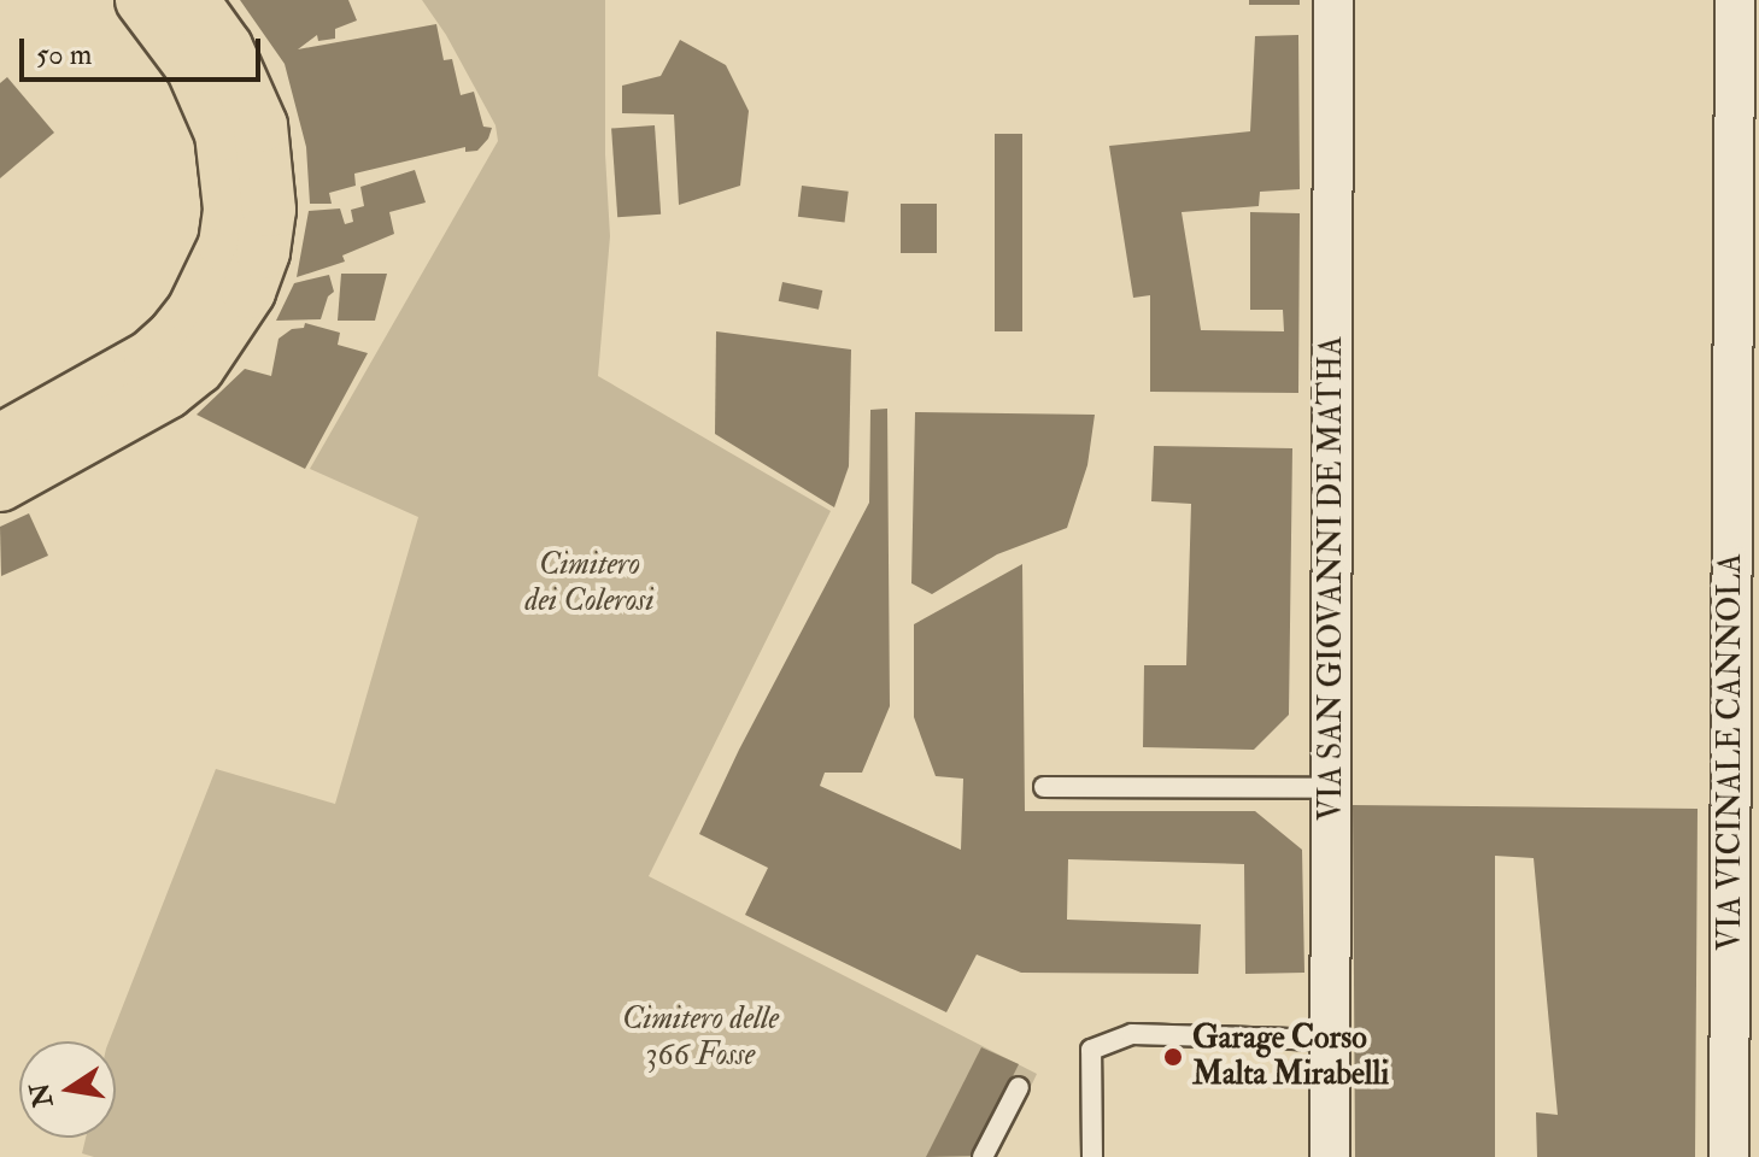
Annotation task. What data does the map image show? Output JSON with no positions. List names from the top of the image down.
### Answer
{
  "streets": {
    "street": ["VIA SAN GIOVANNI DE MATHA", "VIA VICINALE CANNOLA"]
  },
  "parks": ["Cimitero dei Colerosi", "Cimitero delle 366 Fosse"],
  "places": ["Garage Corso Malta Mirabelli"],
  "scale_bar": "50 m",
  "north": "left"
}
